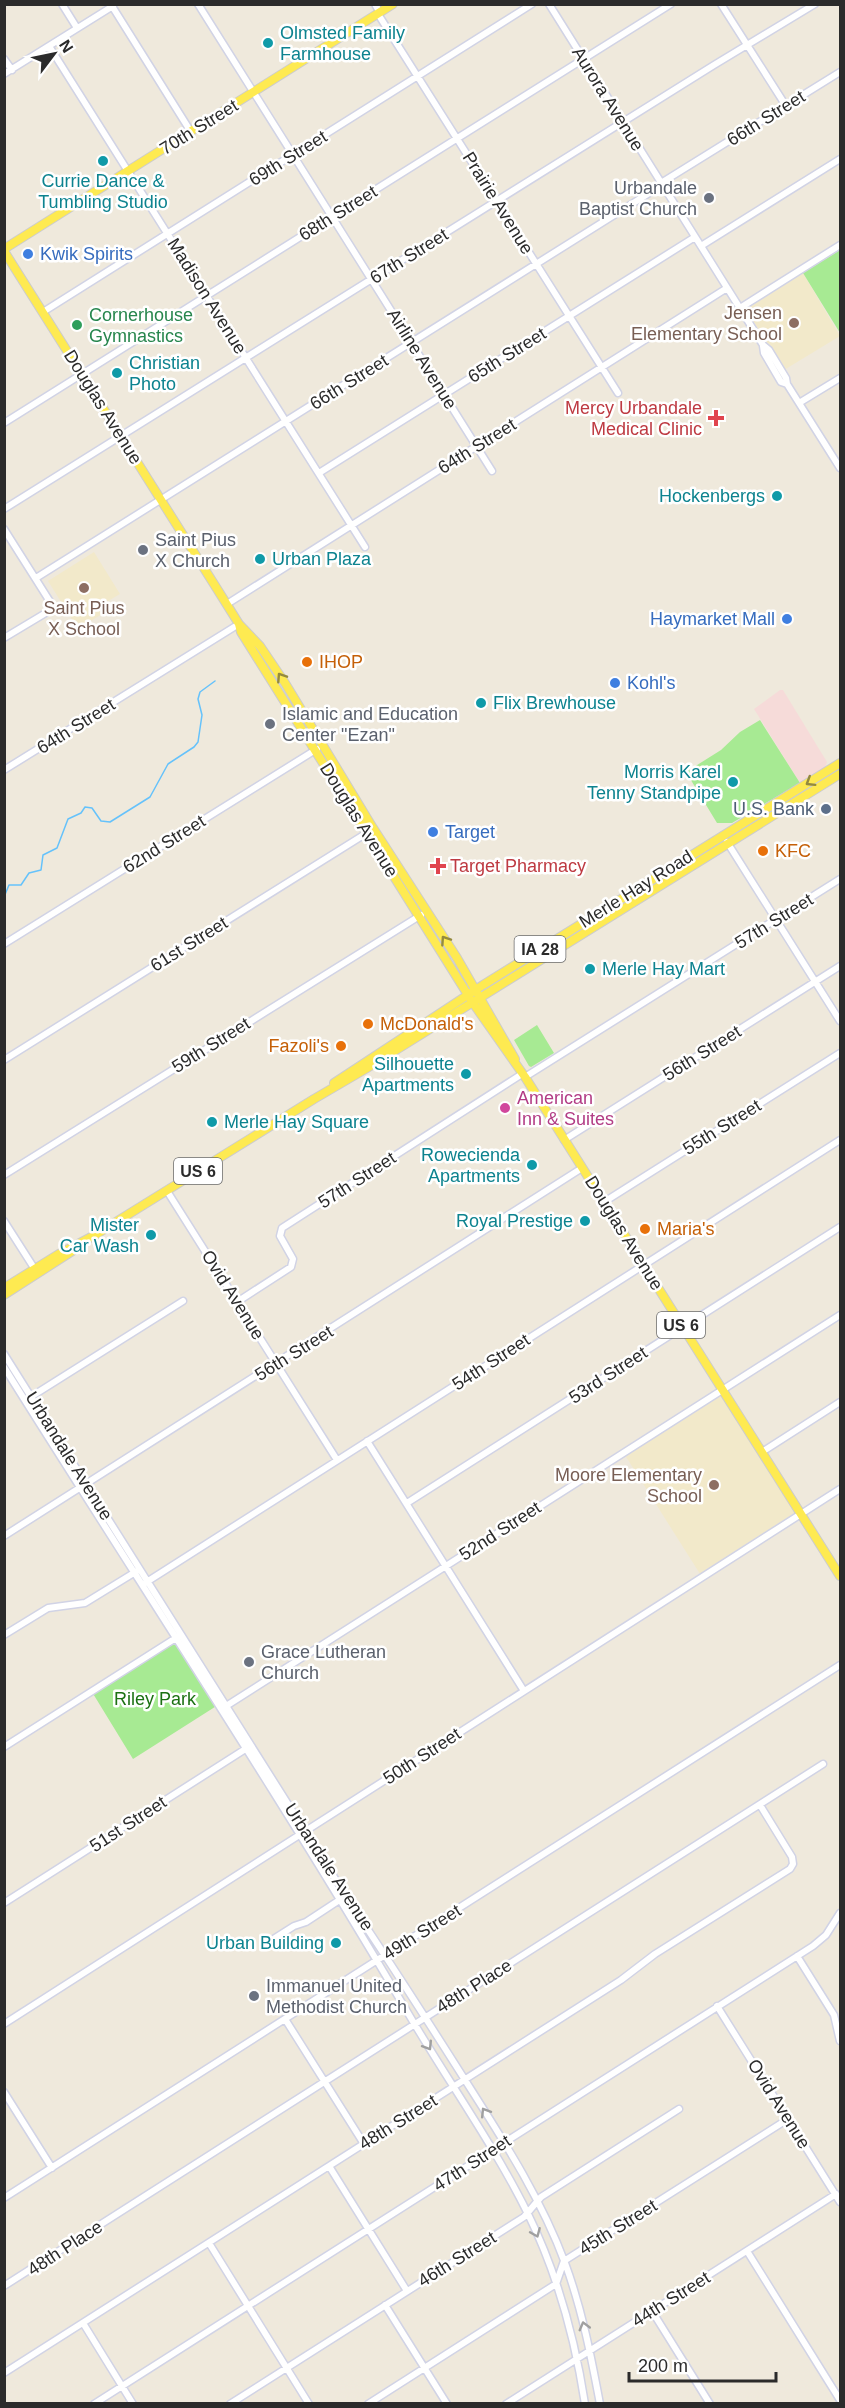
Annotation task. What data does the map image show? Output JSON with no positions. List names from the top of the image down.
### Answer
{
  "streets": {
    "main road": [
      "70th Street",
      "Douglas Avenue",
      "Merle Hay Road",
      "IA 28",
      "US 6"
    ],
    "street": [
      "Aurora Avenue",
      "66th Street",
      "69th Street",
      "Prairie Avenue",
      "68th Street",
      "67th Street",
      "Madison Avenue",
      "65th Street",
      "Airline Avenue",
      "64th Street",
      "62nd Street",
      "57th Street",
      "61st Street",
      "59th Street",
      "56th Street",
      "55th Street",
      "Ovid Avenue",
      "54th Street",
      "53rd Street",
      "Urbandale Avenue",
      "52nd Street",
      "50th Street",
      "51st Street",
      "49th Street",
      "48th Place",
      "48th Street",
      "47th Street",
      "45th Street",
      "46th Street",
      "44th Street"
    ]
  },
  "crossings": [
    ["Aurora Avenue", "66th Street"],
    ["Aurora Avenue", "68th Street"],
    ["Aurora Avenue", "67th Street"],
    ["Aurora Avenue", "65th Street"],
    ["Aurora Avenue", "64th Street"],
    ["66th Street", "Prairie Avenue"],
    ["66th Street", "Madison Avenue"],
    ["66th Street", "Airline Avenue"],
    ["66th Street", "Douglas Avenue"],
    ["70th Street", "Prairie Avenue"],
    ["70th Street", "Madison Avenue"],
    ["70th Street", "Airline Avenue"],
    ["70th Street", "Douglas Avenue"],
    ["69th Street", "Prairie Avenue"],
    ["69th Street", "Madison Avenue"],
    ["69th Street", "Airline Avenue"],
    ["69th Street", "Douglas Avenue"],
    ["Prairie Avenue", "68th Street"],
    ["Prairie Avenue", "67th Street"],
    ["Prairie Avenue", "65th Street"],
    ["Prairie Avenue", "64th Street"],
    ["68th Street", "Madison Avenue"],
    ["68th Street", "Airline Avenue"],
    ["68th Street", "Douglas Avenue"],
    ["67th Street", "Madison Avenue"],
    ["67th Street", "Airline Avenue"],
    ["67th Street", "Douglas Avenue"],
    ["Madison Avenue", "65th Street"],
    ["Madison Avenue", "64th Street"],
    ["65th Street", "Airline Avenue"],
    ["Airline Avenue", "64th Street"],
    ["Douglas Avenue", "64th Street"],
    ["Douglas Avenue", "62nd Street"],
    ["Douglas Avenue", "Merle Hay Road"],
    ["Douglas Avenue", "57th Street"],
    ["Douglas Avenue", "61st Street"],
    ["Douglas Avenue", "59th Street"],
    ["Douglas Avenue", "56th Street"],
    ["Douglas Avenue", "55th Street"],
    ["Douglas Avenue", "54th Street"],
    ["Douglas Avenue", "53rd Street"],
    ["Douglas Avenue", "52nd Street"],
    ["Douglas Avenue", "50th Street"],
    ["Merle Hay Road", "Ovid Avenue"],
    ["57th Street", "Ovid Avenue"],
    ["56th Street", "Ovid Avenue"],
    ["56th Street", "Urbandale Avenue"],
    ["Ovid Avenue", "54th Street"],
    ["Ovid Avenue", "47th Street"],
    ["Ovid Avenue", "45th Street"],
    ["Ovid Avenue", "44th Street"],
    ["54th Street", "Urbandale Avenue"],
    ["Urbandale Avenue", "52nd Street"],
    ["Urbandale Avenue", "50th Street"],
    ["Urbandale Avenue", "51st Street"],
    ["Urbandale Avenue", "49th Street"],
    ["Urbandale Avenue", "48th Place"],
    ["Urbandale Avenue", "48th Street"],
    ["Urbandale Avenue", "47th Street"],
    ["Urbandale Avenue", "45th Street"],
    ["Urbandale Avenue", "46th Street"],
    ["Urbandale Avenue", "44th Street"],
    ["48th Place", "48th Street"]
  ],
  "parks": ["Riley Park"],
  "places": {
    "other": [
      "Olmsted Family Farmhouse",
      "Currie Dance & Tumbling Studio",
      "Urbandale Baptist Church",
      "Kwik Spirits",
      "Jensen Elementary School",
      "Cornerhouse Gymnastics",
      "Christian Photo",
      "Hockenbergs",
      "Saint Pius X Church",
      "Urban Plaza",
      "Saint Pius X School",
      "Haymarket Mall",
      "IHOP",
      "Kohl's",
      "Flix Brewhouse",
      "Islamic and Education Center \"Ezan\"",
      "Morris Karel Tenny Standpipe",
      "U.S. Bank",
      "Target",
      "KFC",
      "Merle Hay Mart",
      "McDonald's",
      "Fazoli's",
      "Silhouette Apartments",
      "American Inn & Suites",
      "Merle Hay Square",
      "Rowecienda Apartments",
      "Royal Prestige",
      "Maria's",
      "Mister Car Wash",
      "Moore Elementary School",
      "Grace Lutheran Church",
      "Urban Building",
      "Immanuel United Methodist Church"
    ],
    "health": ["Mercy Urbandale Medical Clinic", "Target Pharmacy"]
  },
  "scale_bar": "200 m",
  "north": "top right"
}
